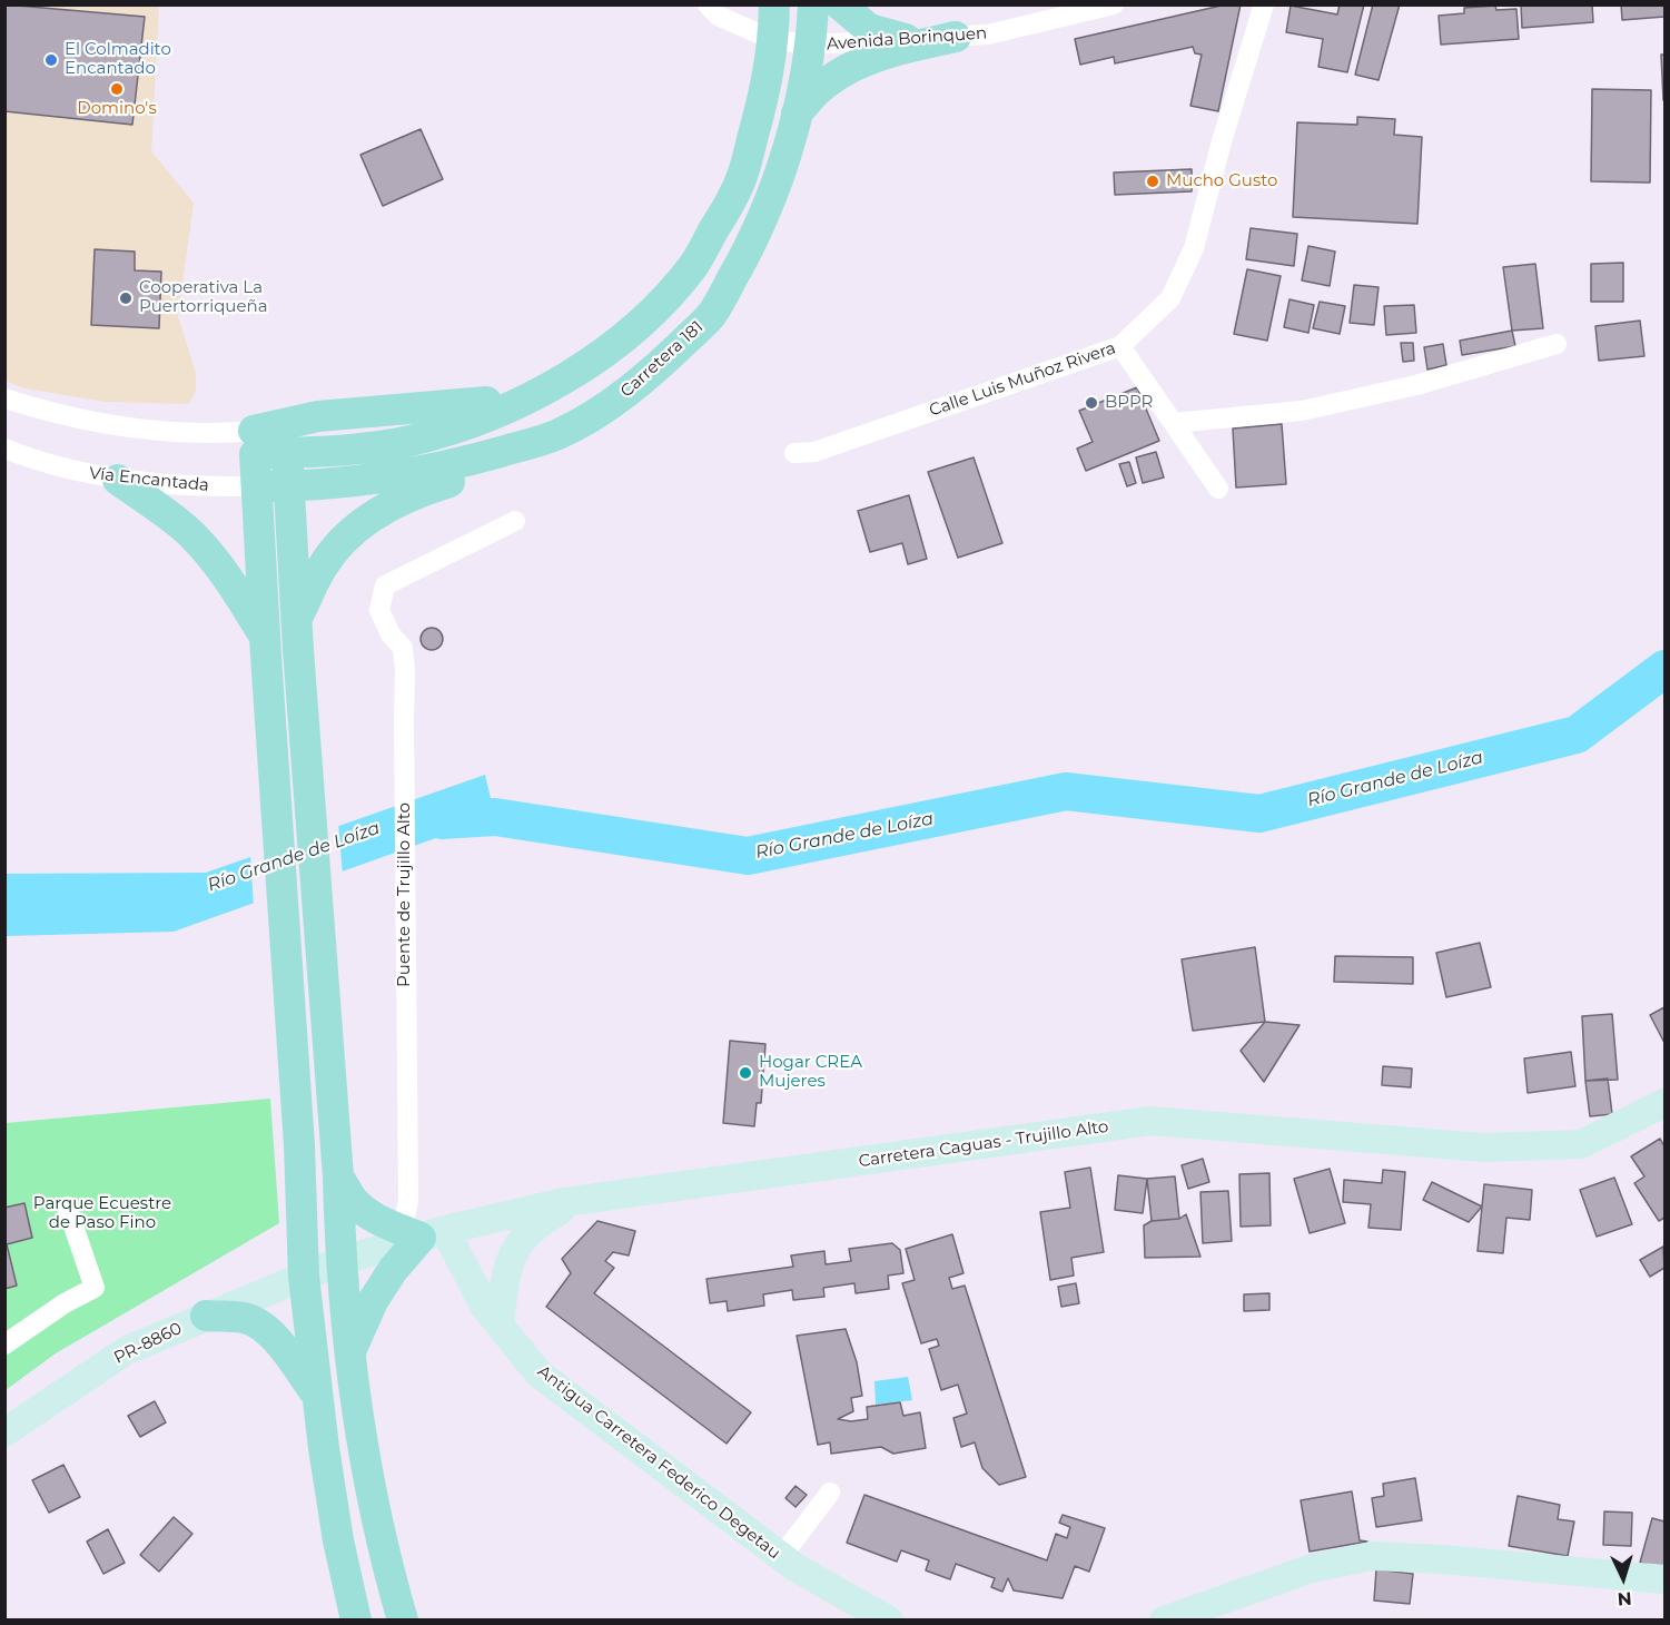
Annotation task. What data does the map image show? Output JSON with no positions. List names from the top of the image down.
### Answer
{
  "streets": {
    "main road": ["Carretera 181"],
    "street": [
      "Avenida Borinquen",
      "Calle Luis Muñoz Rivera",
      "Vía Encantada",
      "Puente de Trujillo Alto",
      "Carretera Caguas - Trujillo Alto",
      "PR-8860",
      "Antigua Carretera Federico Degetau"
    ]
  },
  "crossings": [
    ["Avenida Borinquen", "Carretera 181"],
    ["Carretera 181", "Vía Encantada"],
    ["Puente de Trujillo Alto", "Carretera Caguas - Trujillo Alto"],
    ["Puente de Trujillo Alto", "Antigua Carretera Federico Degetau"],
    ["Carretera Caguas - Trujillo Alto", "PR-8860"],
    ["Carretera Caguas - Trujillo Alto", "Antigua Carretera Federico Degetau"]
  ],
  "water": ["Río Grande de Loíza"],
  "parks": ["Parque Ecuestre de Paso Fino"],
  "places": [
    "El Colmadito Encantado",
    "Domino's",
    "Mucho Gusto",
    "Cooperativa La Puertorriqueña",
    "BPPR",
    "Hogar CREA Mujeres"
  ],
  "north": "bottom"
}
